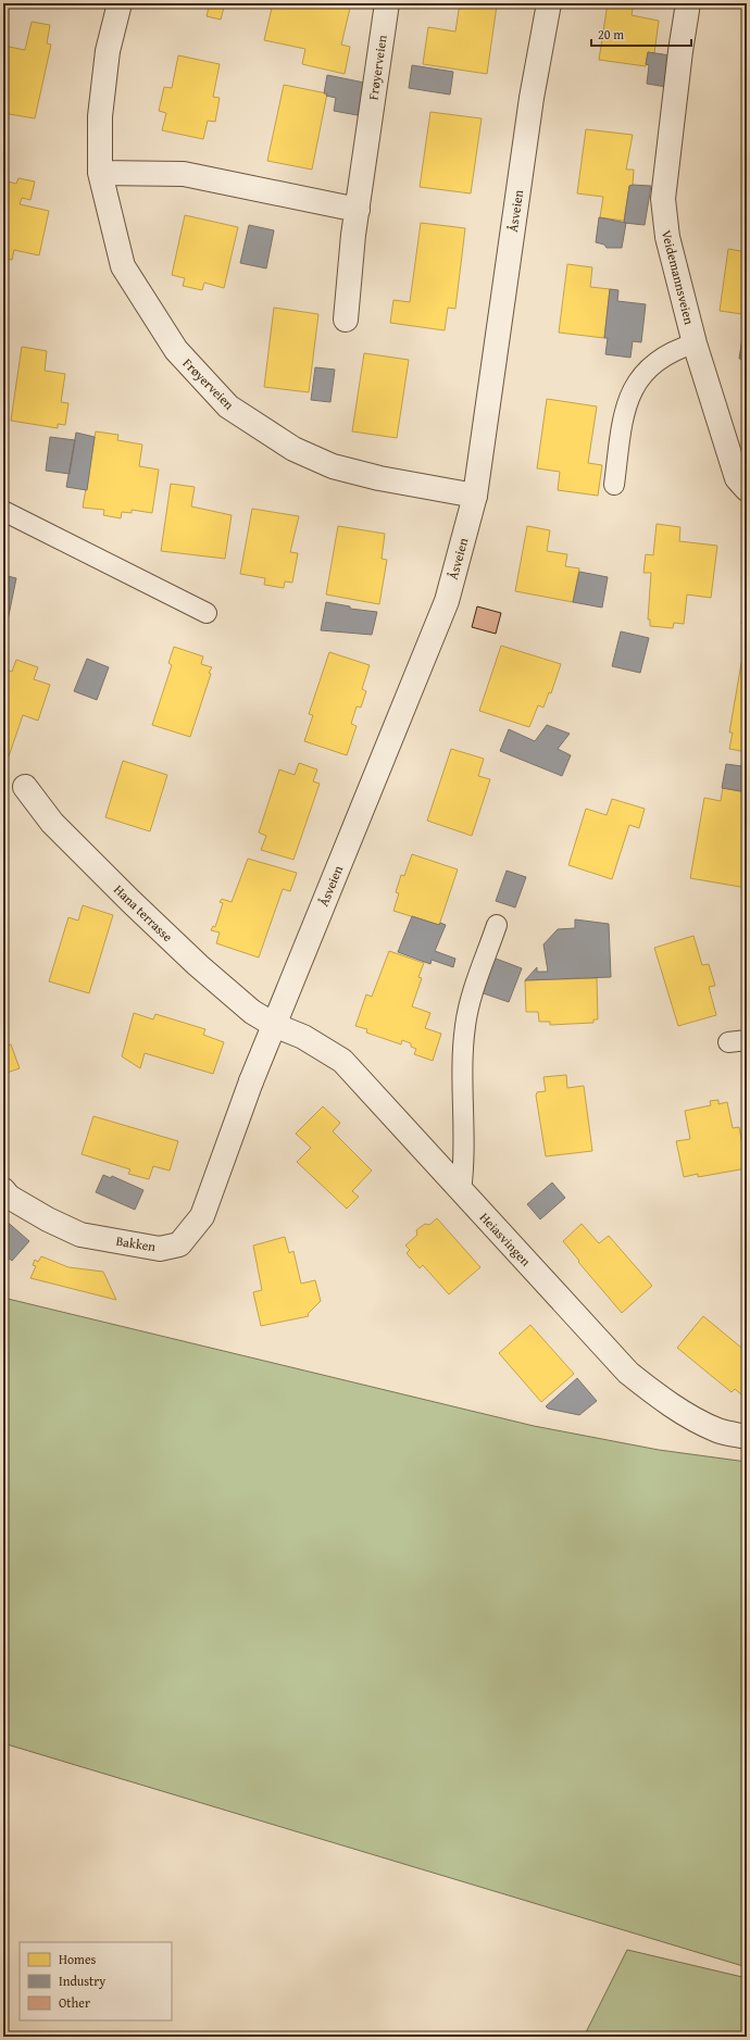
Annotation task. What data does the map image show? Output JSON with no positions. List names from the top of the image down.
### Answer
{
  "streets": {
    "street": [
      "Frøyerveien",
      "Åsveien",
      "Veidemannsveien",
      "Hana terrasse",
      "Heiasvingen",
      "Bakken"
    ]
  },
  "crossings": [
    ["Frøyerveien", "Åsveien"],
    ["Åsveien", "Hana terrasse"],
    ["Åsveien", "Heiasvingen"],
    ["Åsveien", "Bakken"],
    ["Hana terrasse", "Heiasvingen"]
  ],
  "legend": ["Homes", "Industry", "Other"],
  "scale_bar": "20 m"
}
